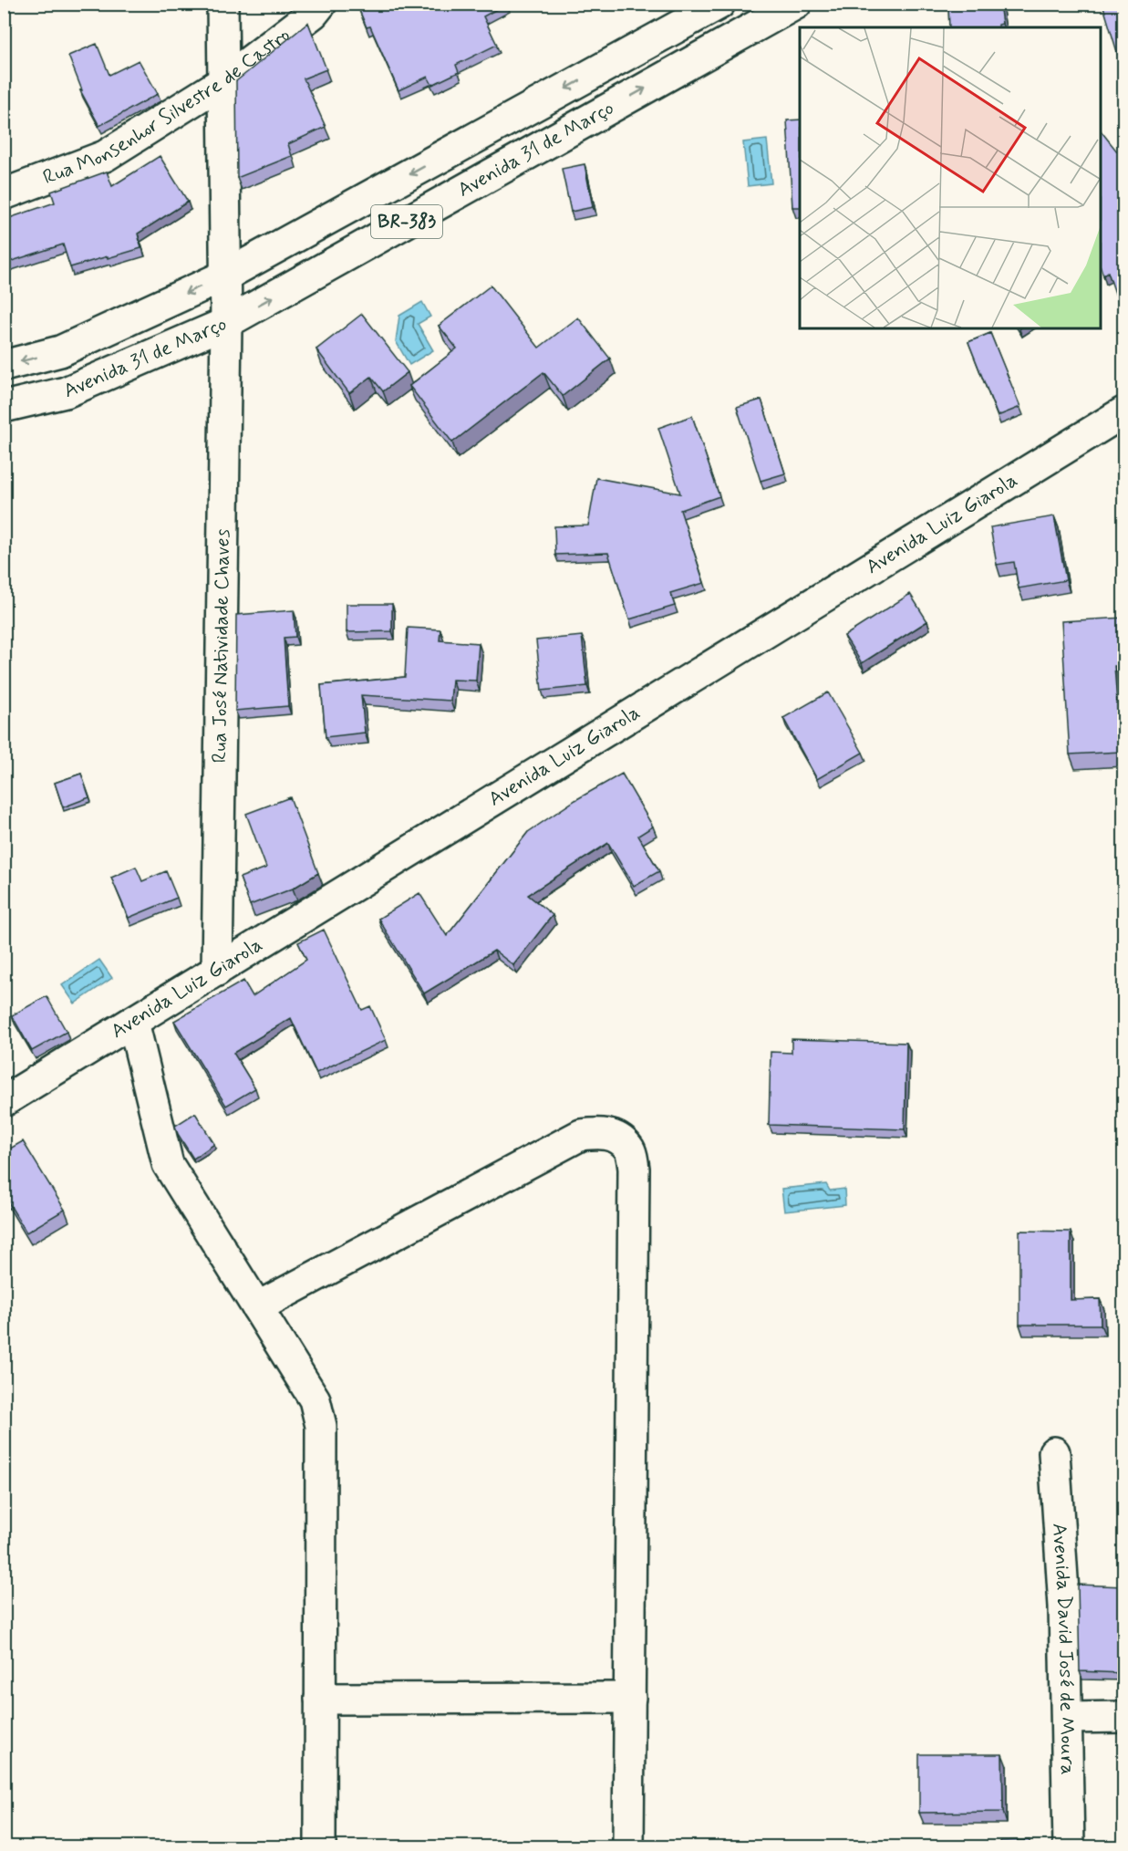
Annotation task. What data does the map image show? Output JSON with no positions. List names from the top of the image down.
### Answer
{
  "streets": {
    "street": [
      "Rua Monsenhor Silvestre de Castro",
      "Avenida 31 de Março",
      "BR-383",
      "Avenida Luiz Giarola",
      "Rua José Natividade Chaves",
      "Avenida David José de Moura"
    ]
  },
  "crossings": [
    ["Rua Monsenhor Silvestre de Castro", "Rua José Natividade Chaves"],
    ["Avenida 31 de Março", "Rua José Natividade Chaves"],
    ["Avenida Luiz Giarola", "Rua José Natividade Chaves"]
  ]
}
